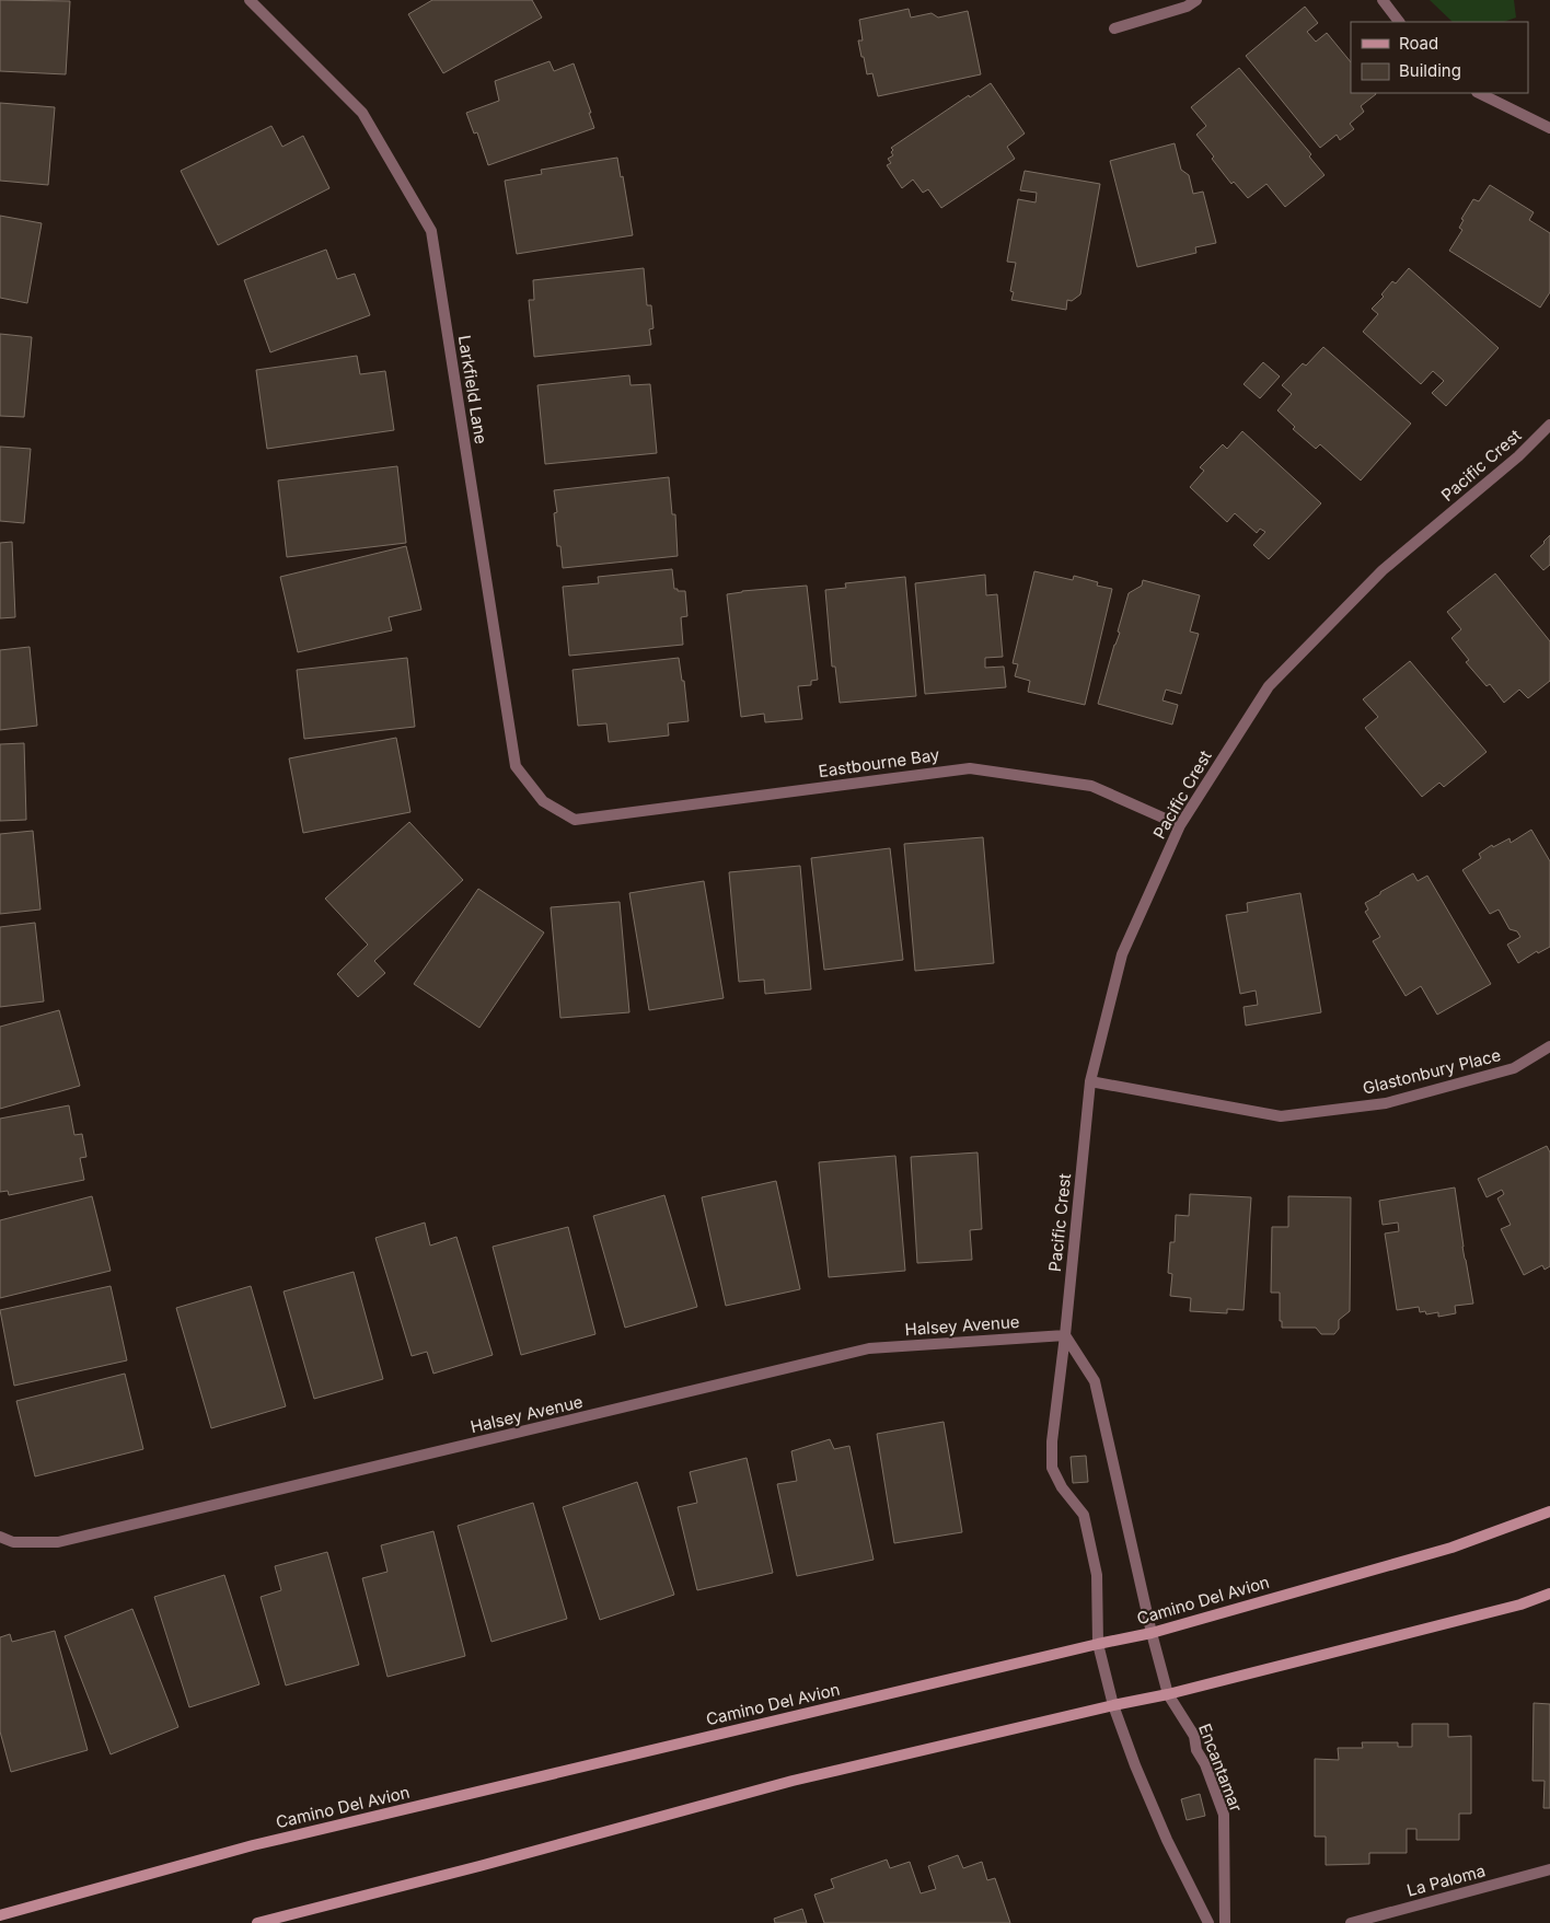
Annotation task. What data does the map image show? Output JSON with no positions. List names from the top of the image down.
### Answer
{
  "streets": {
    "main road": ["Camino Del Avion"],
    "street": [
      "Larkfield Lane",
      "Pacific Crest",
      "Eastbourne Bay",
      "Glastonbury Place",
      "Halsey Avenue",
      "Encantamar",
      "La Paloma"
    ]
  },
  "crossings": [
    ["Larkfield Lane", "Eastbourne Bay"],
    ["Pacific Crest", "Eastbourne Bay"],
    ["Pacific Crest", "Glastonbury Place"],
    ["Pacific Crest", "Halsey Avenue"],
    ["Pacific Crest", "Camino Del Avion"]
  ],
  "legend": ["Road", "Building"]
}
